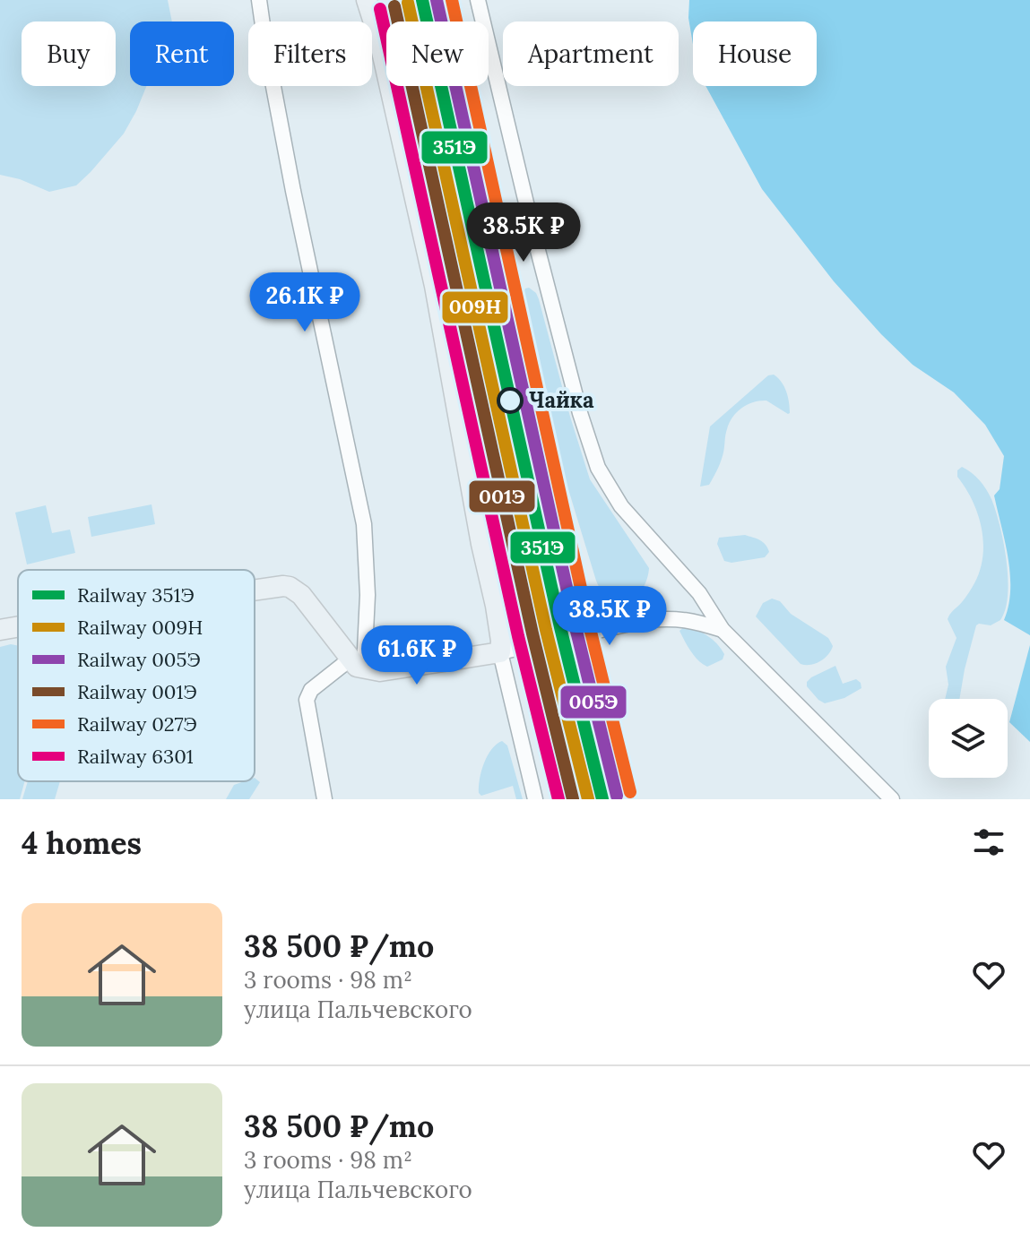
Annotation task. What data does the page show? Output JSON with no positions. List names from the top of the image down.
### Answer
{
  "places": ["Чайка"],
  "lines": [
    "rail line 351Э",
    "rail line 005Э",
    "rail line 027Э",
    "rail line 009Н",
    "rail line 001Э",
    "rail line 6301"
  ],
  "legend": [
    "Railway 351Э",
    "Railway 009Н",
    "Railway 005Э",
    "Railway 001Э",
    "Railway 027Э",
    "Railway 6301"
  ],
  "page": {
    "chip": [
      "Buy",
      "Rent",
      "Filters",
      "New",
      "Apartment",
      "House"
    ],
    "price": [
      "38.5K ₽",
      "26.1K ₽",
      "38.5K ₽",
      "61.6K ₽"
    ],
    "heading": "4 homes",
    "list": [
      {
        "name": "38 500 ₽/mo",
        "note": "3 rooms · 98 m² · улица Пальчевского"
      },
      {
        "name": "38 500 ₽/mo",
        "note": "3 rooms · 98 m² · улица Пальчевского"
      }
    ]
  }
}
